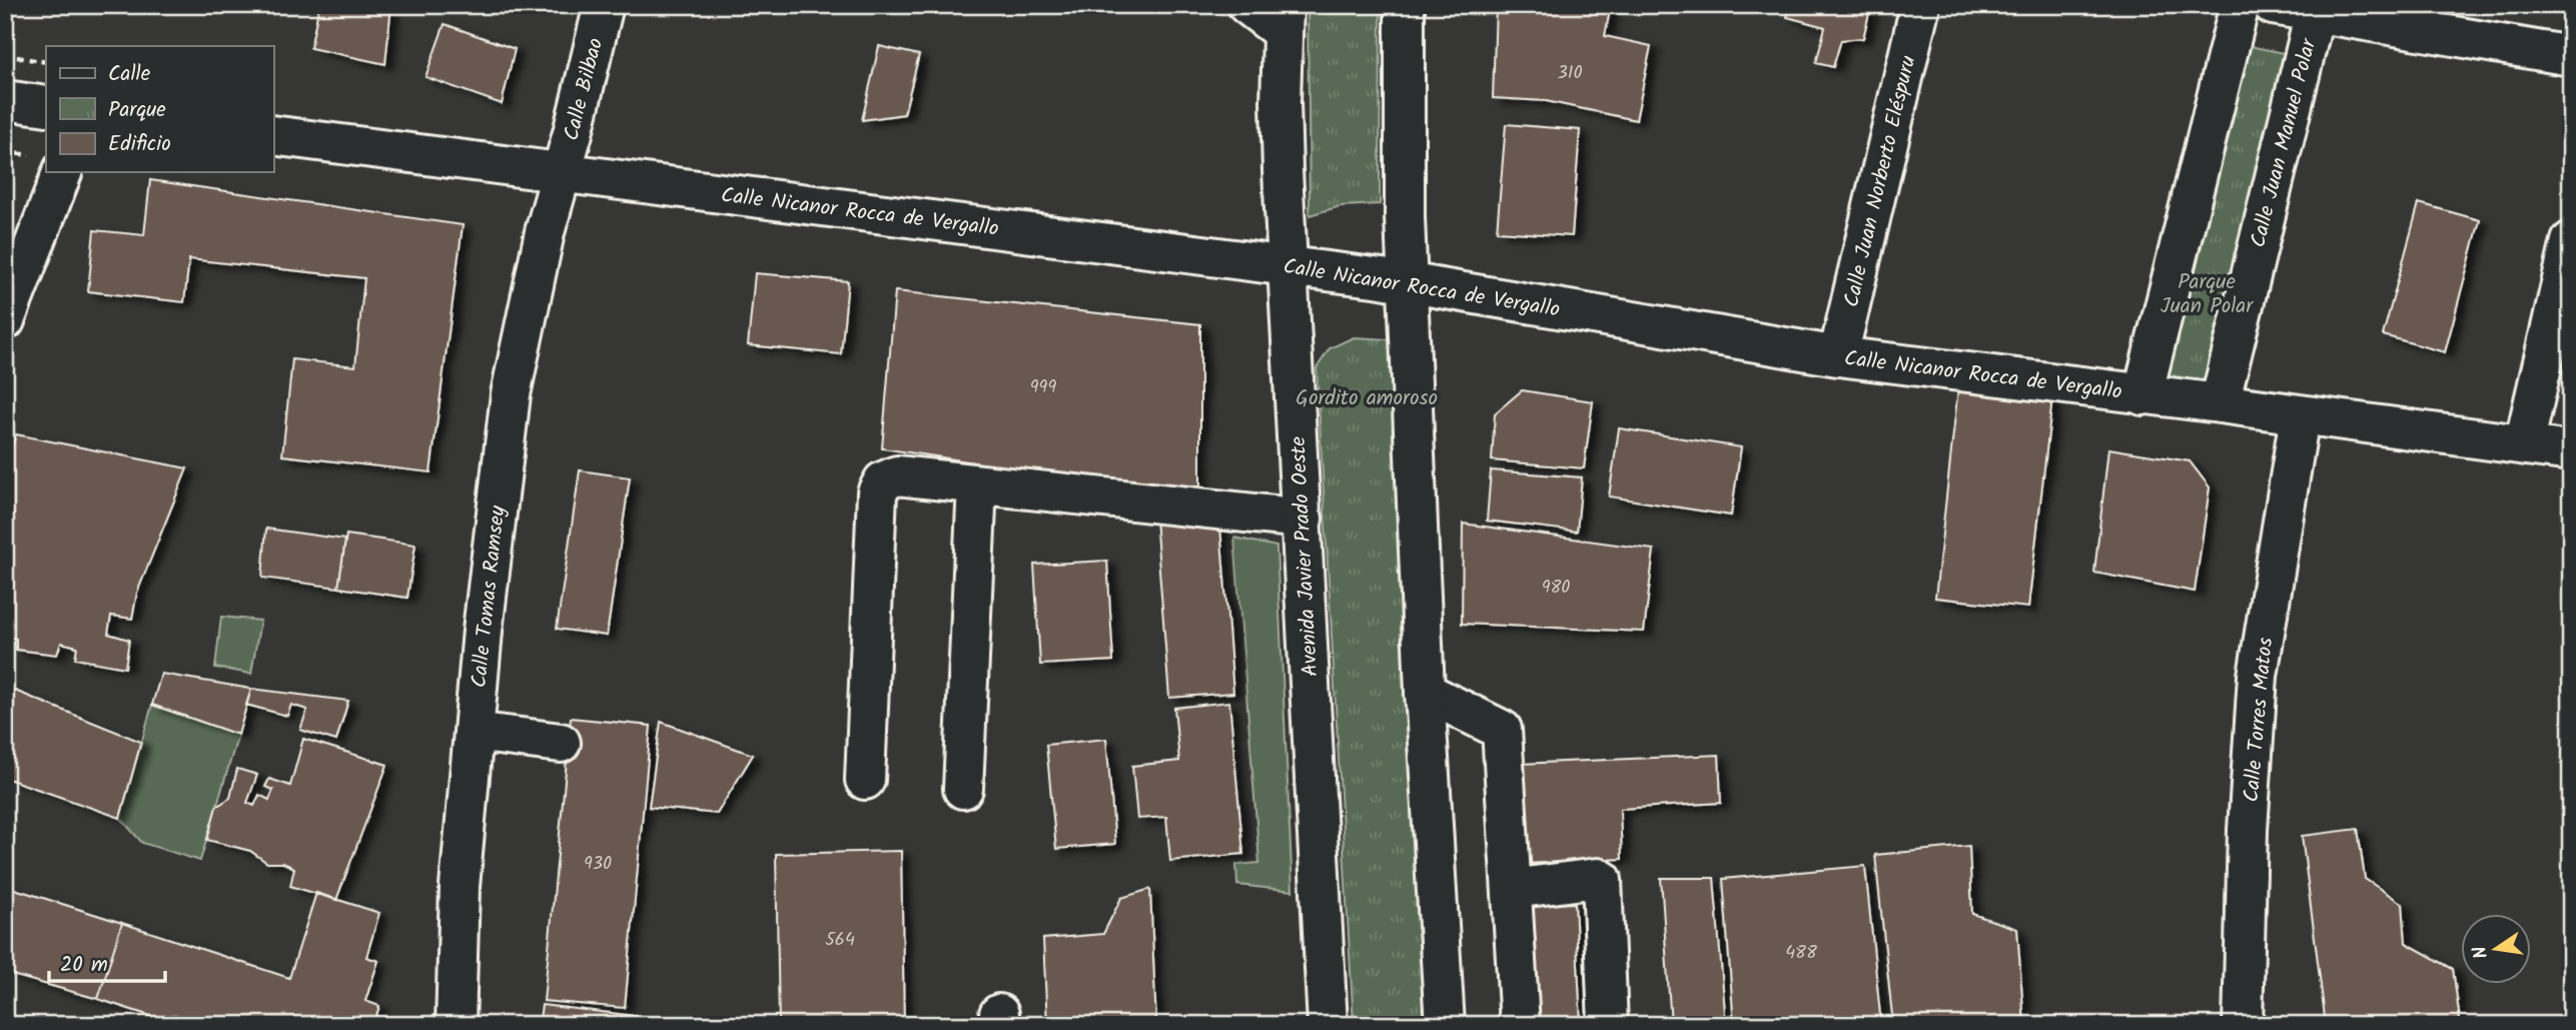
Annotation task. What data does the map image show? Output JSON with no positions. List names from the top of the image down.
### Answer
{
  "streets": {
    "street": [
      "Calle Bilbao",
      "Calle Juan Manuel Polar",
      "Calle Juan Norberto Eléspuru",
      "Calle Nicanor Rocca de Vergallo",
      "Avenida Javier Prado Oeste",
      "Calle Tomas Ramsey",
      "Calle Torres Matos"
    ]
  },
  "crossings": [
    ["Calle Bilbao", "Calle Nicanor Rocca de Vergallo"],
    ["Calle Bilbao", "Calle Tomas Ramsey"],
    ["Calle Juan Manuel Polar", "Calle Nicanor Rocca de Vergallo"],
    ["Calle Juan Norberto Eléspuru", "Calle Nicanor Rocca de Vergallo"],
    ["Calle Nicanor Rocca de Vergallo", "Avenida Javier Prado Oeste"],
    ["Calle Nicanor Rocca de Vergallo", "Calle Tomas Ramsey"],
    ["Calle Nicanor Rocca de Vergallo", "Calle Torres Matos"]
  ],
  "parks": ["Parque Juan Polar", "Gordito amoroso"],
  "house_numbers": [
    "310",
    "999",
    "980",
    "930",
    "564",
    "488"
  ],
  "legend": ["Calle", "Parque", "Edificio"],
  "scale_bar": "20 m",
  "north": "left"
}
